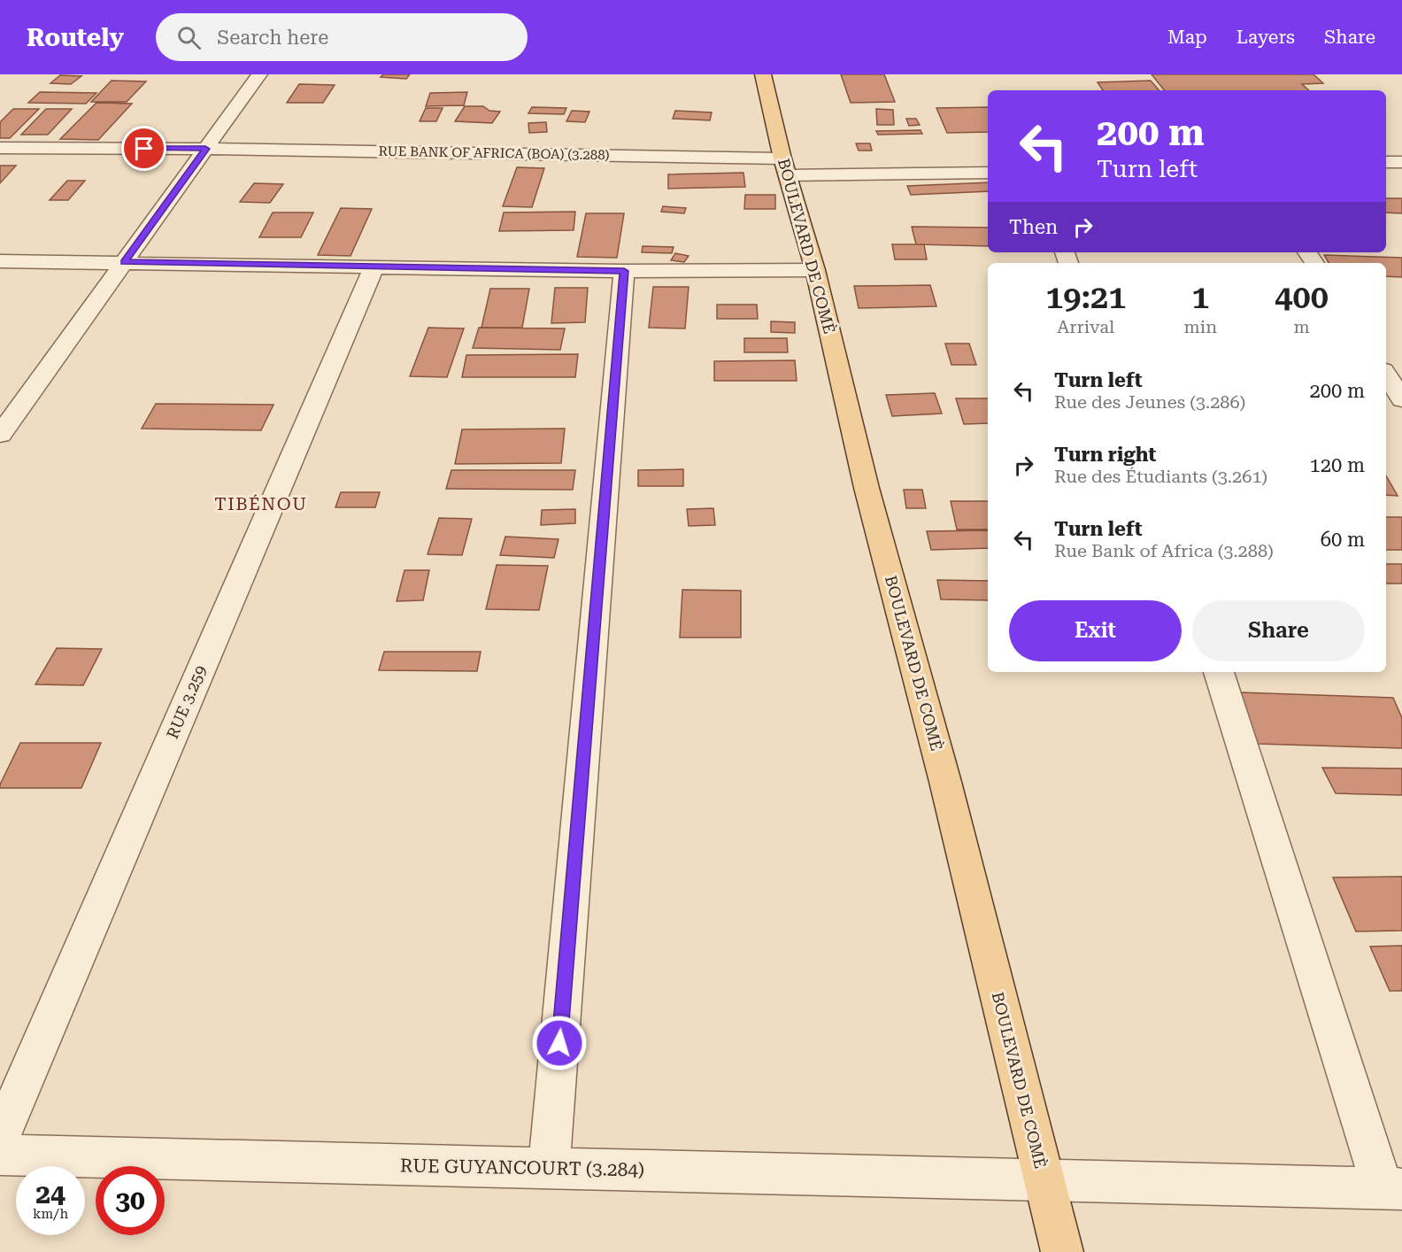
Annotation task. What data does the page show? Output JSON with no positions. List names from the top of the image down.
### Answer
{
  "streets": {
    "main road": ["BOULEVARD DE COMÈ"],
    "street": ["RUE BANK OF AFRICA (BOA) (3.288)", "RUE 3.259", "RUE GUYANCOURT (3.284)"]
  },
  "crossings": [
    ["RUE BANK OF AFRICA (BOA) (3.288)", "BOULEVARD DE COMÈ"],
    ["BOULEVARD DE COMÈ", "RUE GUYANCOURT (3.284)"]
  ],
  "districts": ["TIBÉNOU"],
  "page": {
    "header": "Routely",
    "search": "Search here",
    "nav": ["Map", "Layers", "Share"],
    "turn": ["200 m", "Turn left"],
    "then": "Then",
    "eta": [
      "19:21",
      "Arrival",
      "1",
      "min",
      "400",
      "m"
    ],
    "list": [
      {
        "name": "Turn left",
        "note": "Rue des Jeunes (3.286)",
        "value": "200 m"
      },
      {
        "name": "Turn right",
        "note": "Rue des Étudiants (3.261)",
        "value": "120 m"
      },
      {
        "name": "Turn left",
        "note": "Rue Bank of Africa (3.288)",
        "value": "60 m"
      }
    ],
    "buttons": ["Exit", "Share"],
    "speed": "24 km/h",
    "limit": "30"
  }
}
